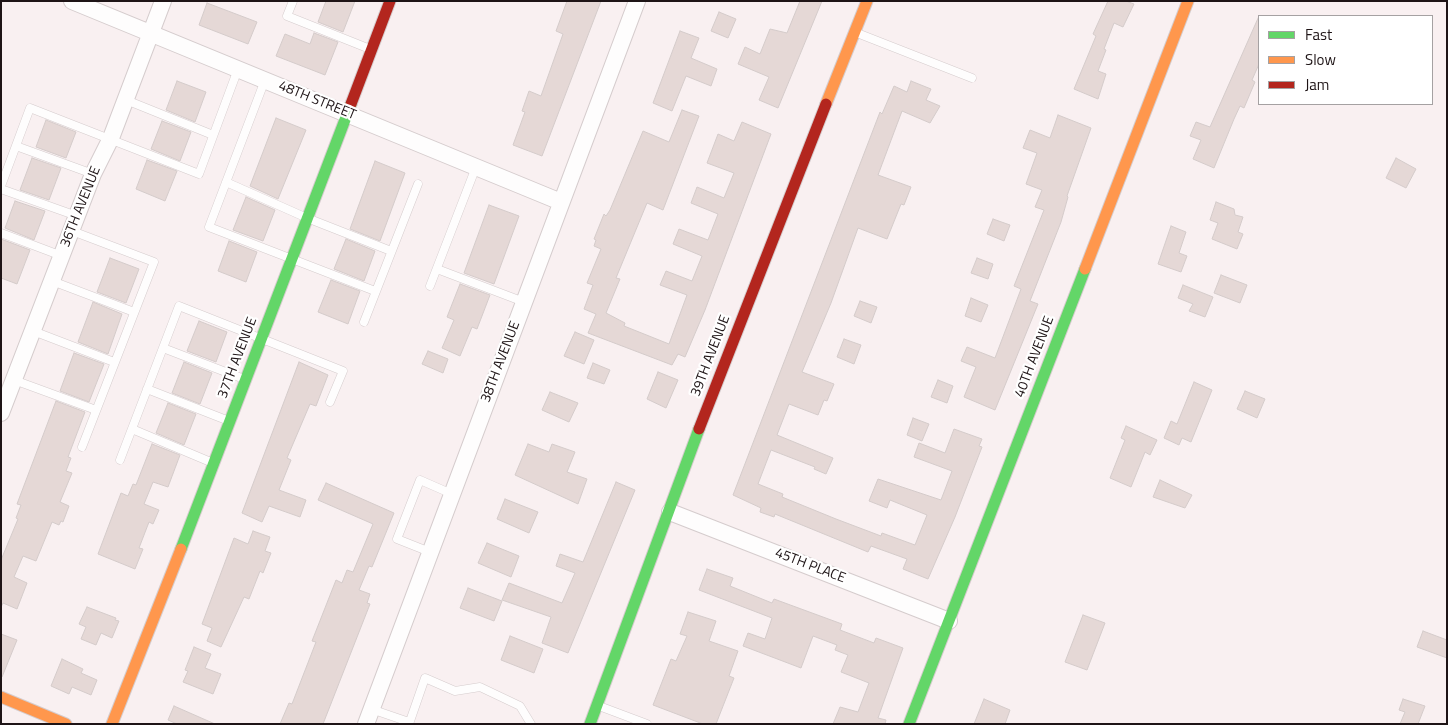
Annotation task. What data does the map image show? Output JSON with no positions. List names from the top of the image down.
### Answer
{
  "streets": {
    "street": [
      "48TH STREET",
      "36TH AVENUE",
      "39TH AVENUE",
      "40TH AVENUE",
      "37TH AVENUE",
      "38TH AVENUE",
      "45TH PLACE"
    ]
  },
  "crossings": [
    ["48TH STREET", "36TH AVENUE"],
    ["48TH STREET", "37TH AVENUE"],
    ["48TH STREET", "38TH AVENUE"],
    ["39TH AVENUE", "45TH PLACE"],
    ["40TH AVENUE", "45TH PLACE"]
  ],
  "legend": ["Fast", "Slow", "Jam"]
}
